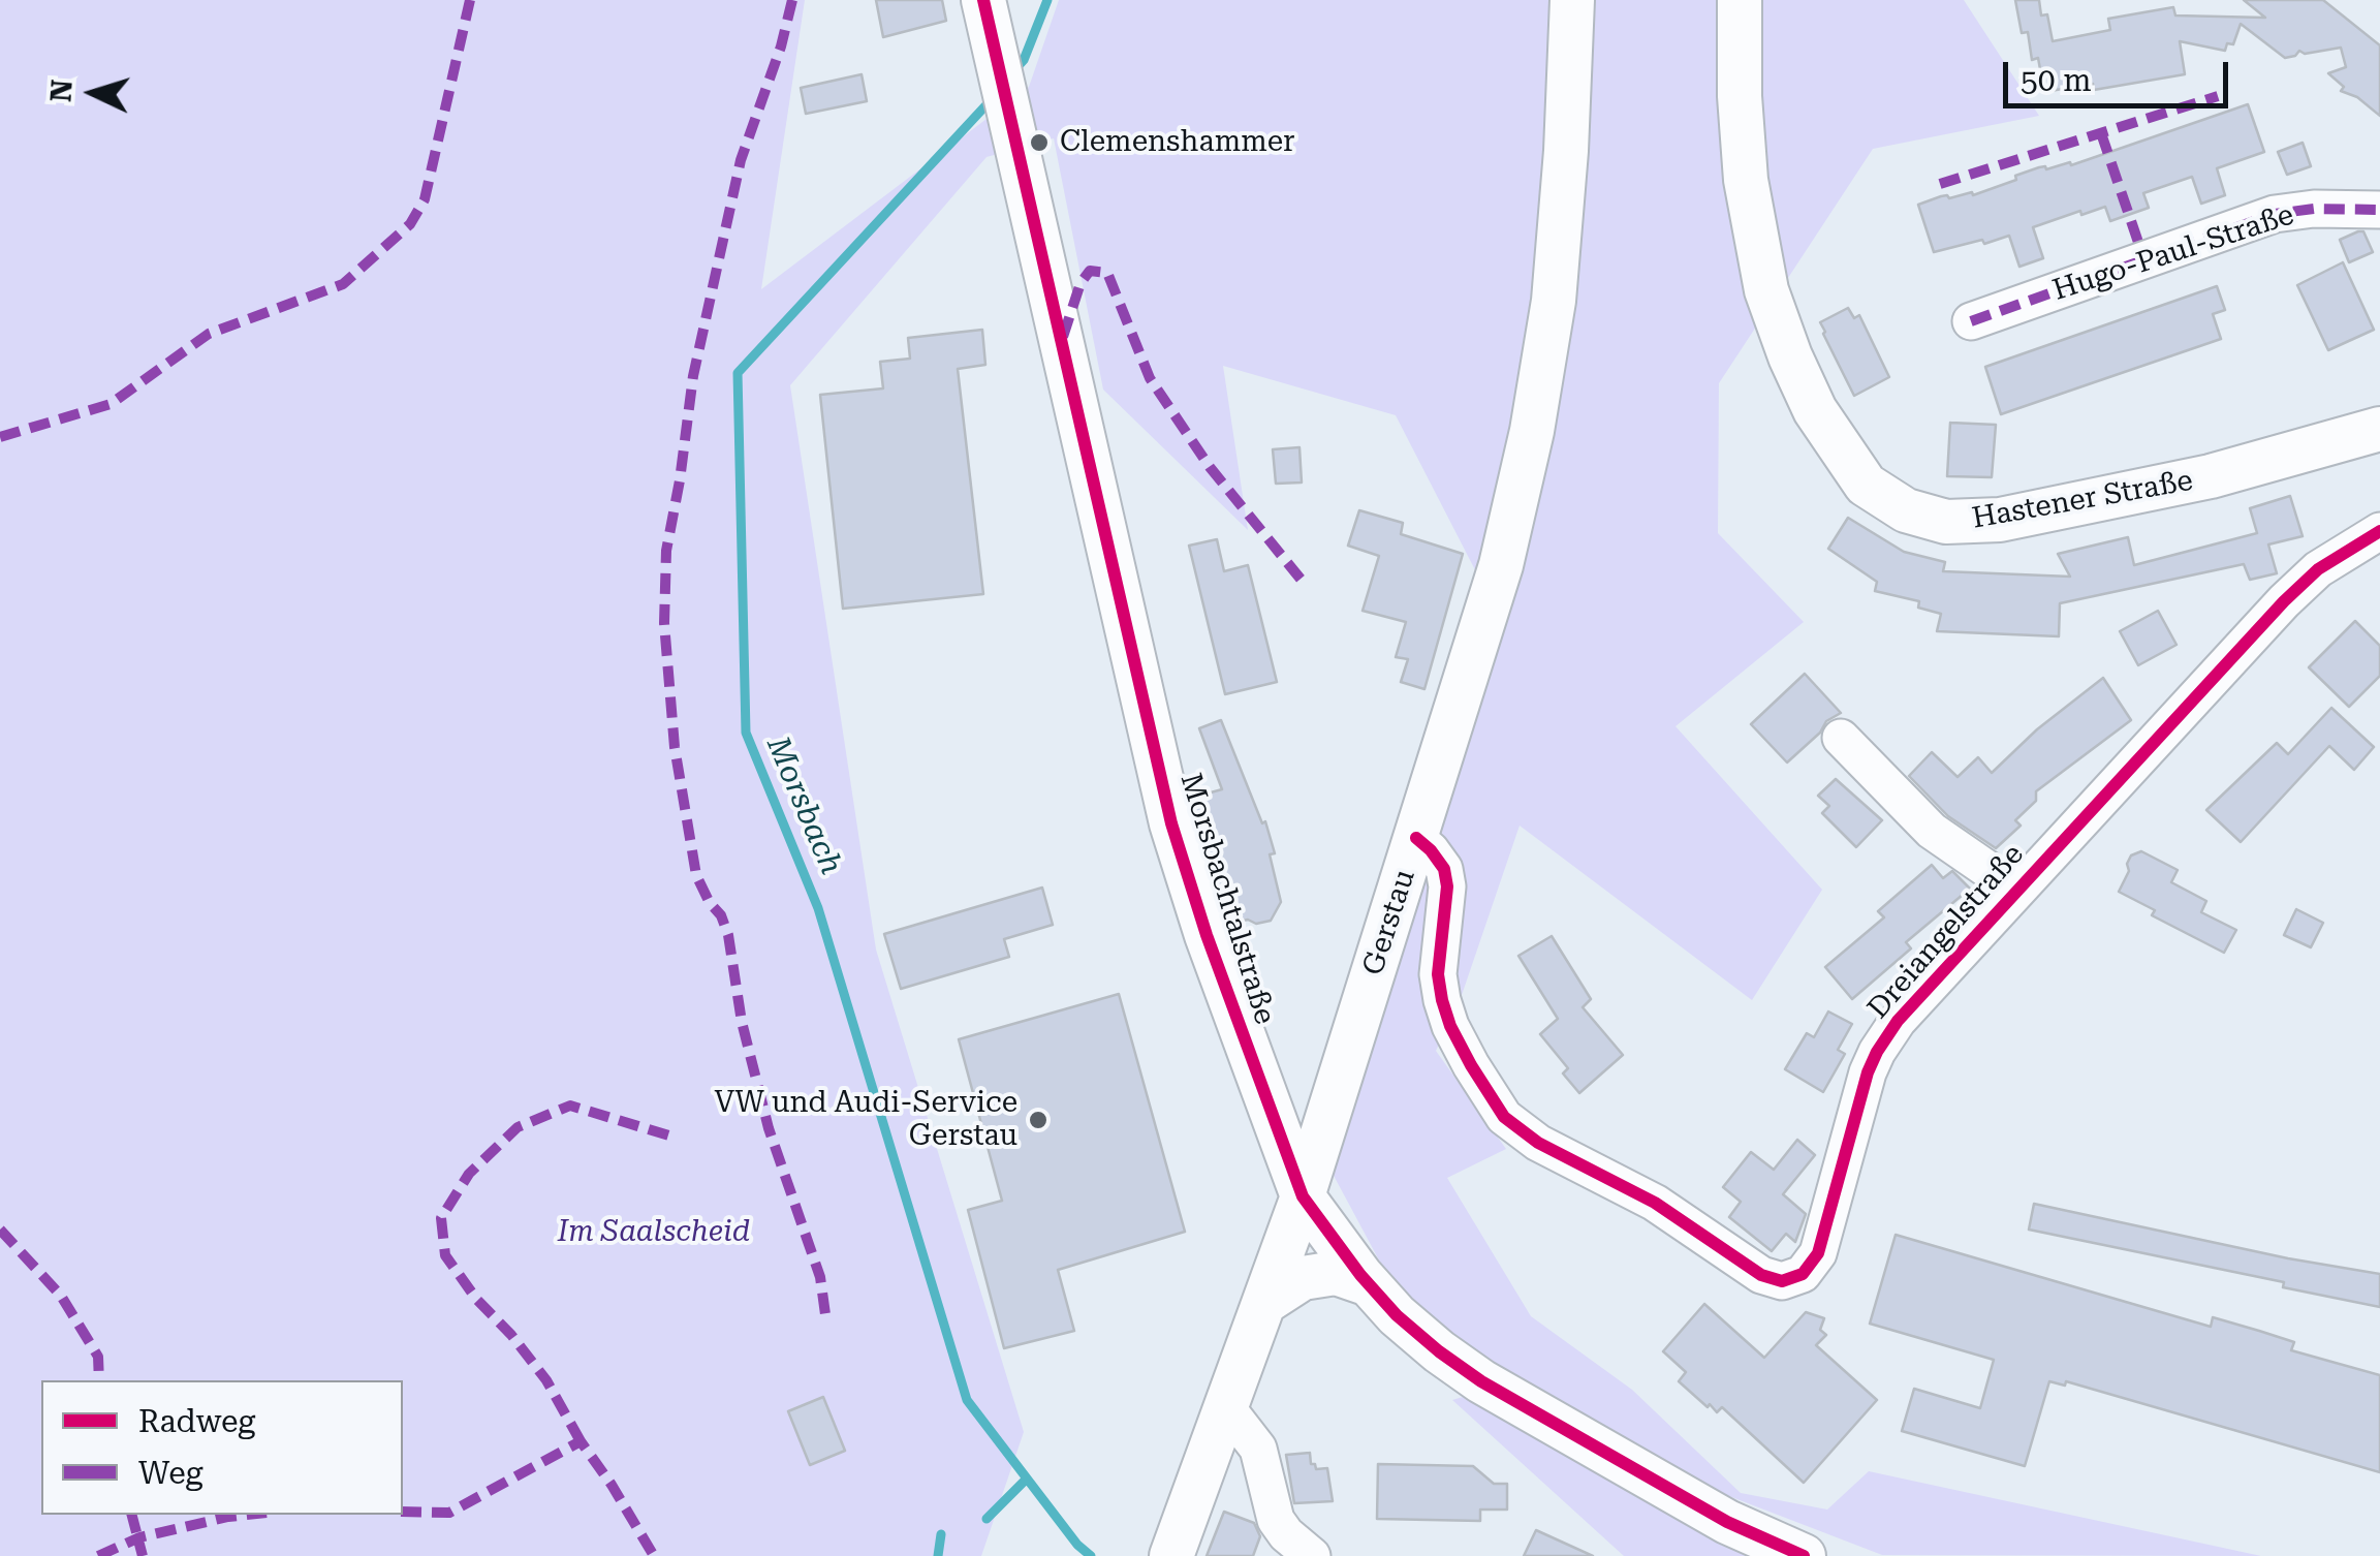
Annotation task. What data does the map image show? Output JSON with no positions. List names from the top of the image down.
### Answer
{
  "streets": {
    "main road": ["Hastener Straße", "Morsbachtalstraße", "Gerstau"],
    "street": ["Hugo-Paul-Straße", "Dreiangelstraße"]
  },
  "crossings": [
    ["Morsbachtalstraße", "Gerstau"],
    ["Gerstau", "Dreiangelstraße"]
  ],
  "water": ["Morsbach"],
  "parks": ["Im Saalscheid"],
  "places": ["Clemenshammer", "VW und Audi-Service Gerstau"],
  "legend": ["Radweg", "Weg"],
  "scale_bar": "50 m",
  "north": "left"
}
